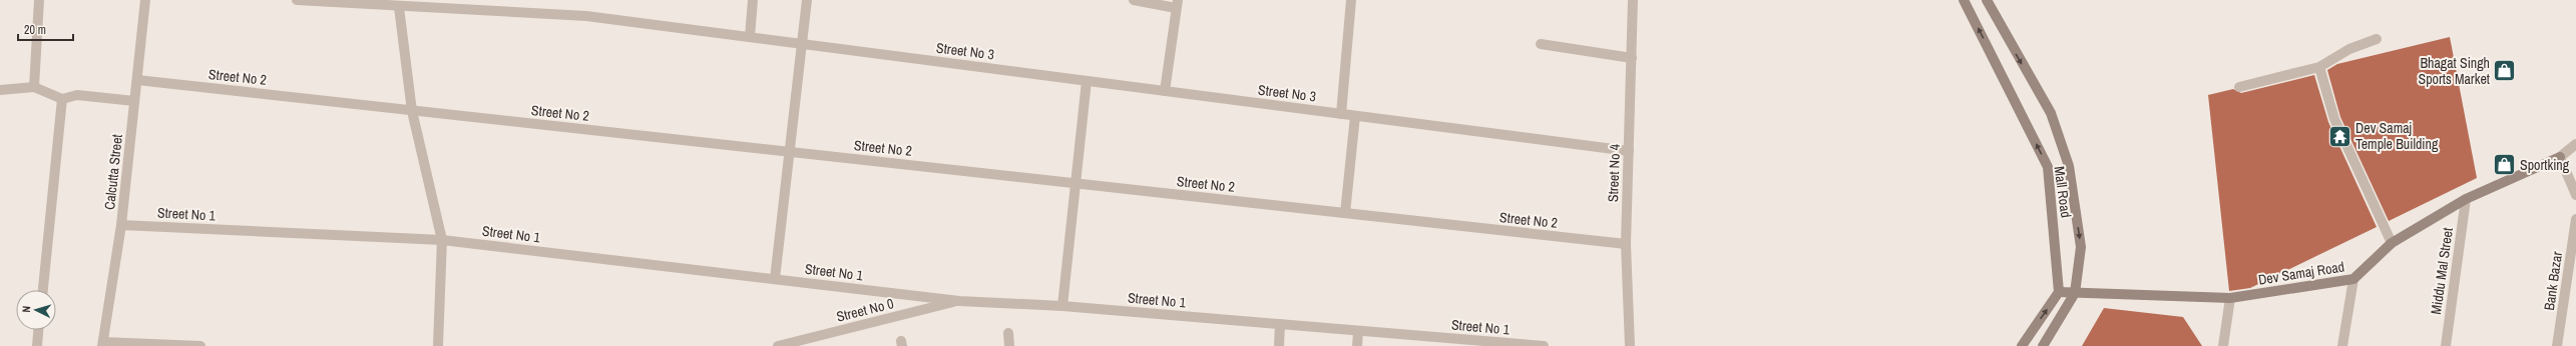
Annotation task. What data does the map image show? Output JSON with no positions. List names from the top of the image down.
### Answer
{
  "streets": {
    "main road": ["Mall Road", "Dev Samaj Road"],
    "street": [
      "Street No 3",
      "Street No 2",
      "Calcutta Street",
      "Street No 4",
      "Street No 1",
      "Middu Mal Street",
      "Bank Bazar",
      "Street No 0"
    ]
  },
  "crossings": [
    ["Street No 3", "Street No 4"],
    ["Street No 2", "Calcutta Street"],
    ["Street No 2", "Street No 4"],
    ["Calcutta Street", "Street No 1"],
    ["Mall Road", "Dev Samaj Road"],
    ["Street No 1", "Street No 0"],
    ["Middu Mal Street", "Dev Samaj Road"]
  ],
  "places": {
    "shop": ["Bhagat Singh Sports Market", "Sportking"],
    "temple": ["Dev Samaj Temple Building"]
  },
  "scale_bar": "20 m",
  "north": "left"
}
